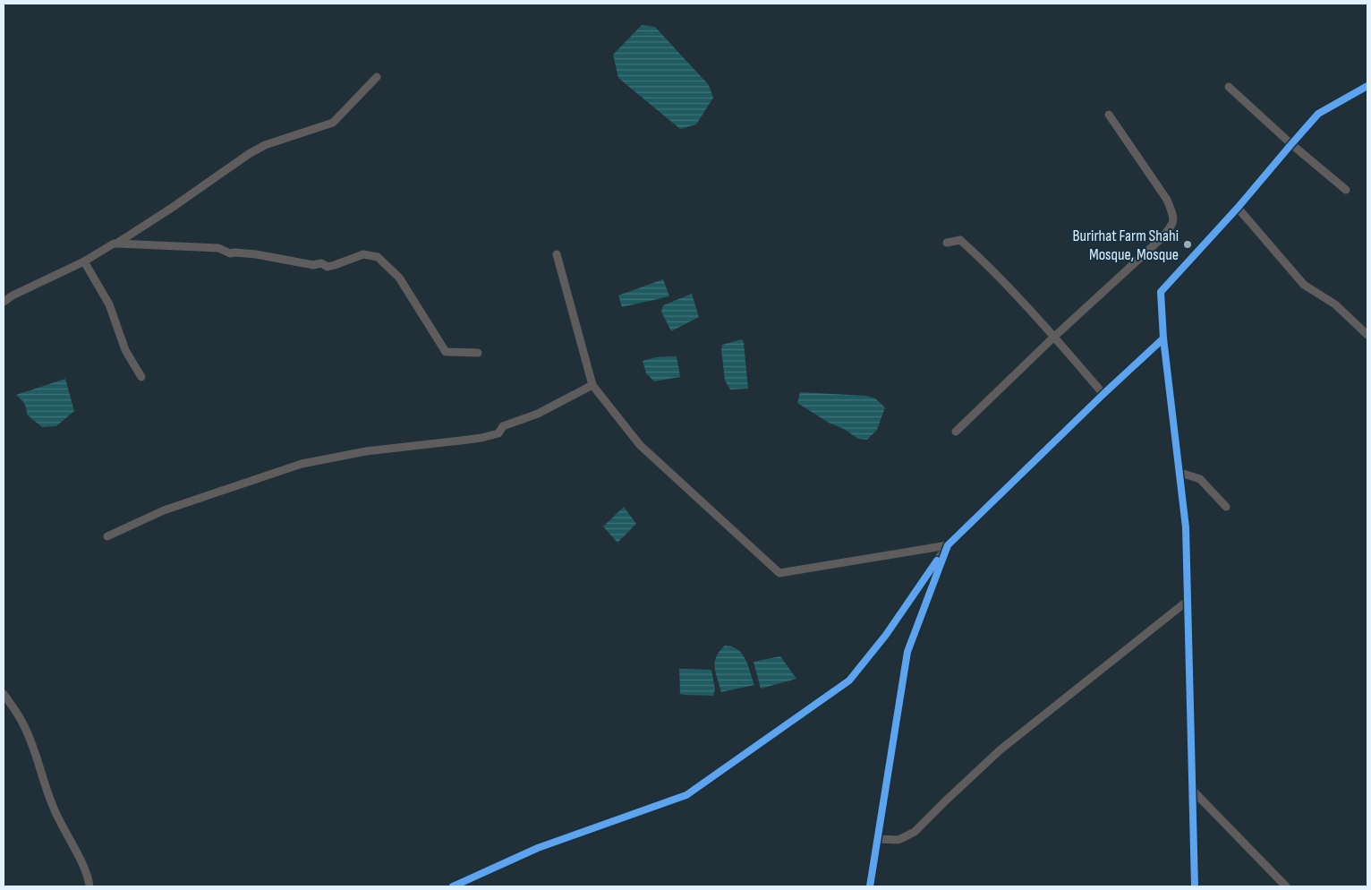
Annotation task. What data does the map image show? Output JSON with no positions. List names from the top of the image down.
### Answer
{
  "places": ["Burirhat Farm Shahi Mosque, Mosque"]
}
